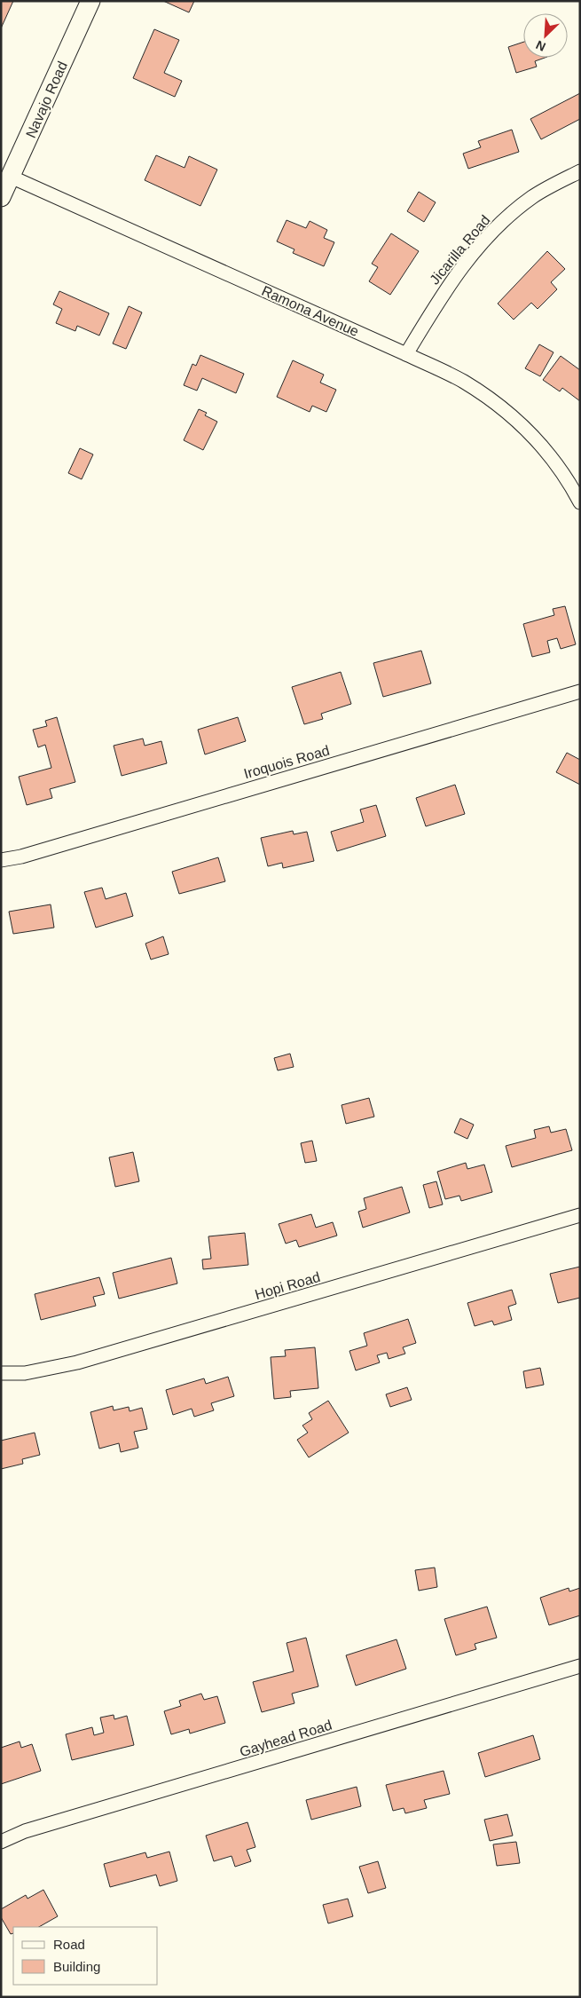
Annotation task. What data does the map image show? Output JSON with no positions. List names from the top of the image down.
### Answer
{
  "streets": {
    "main road": ["Navajo Road"],
    "street": [
      "Jicarilla Road",
      "Ramona Avenue",
      "Iroquois Road",
      "Hopi Road",
      "Gayhead Road"
    ]
  },
  "crossings": [
    ["Navajo Road", "Ramona Avenue"],
    ["Jicarilla Road", "Ramona Avenue"]
  ],
  "legend": ["Road", "Building"],
  "north": "bottom left"
}
